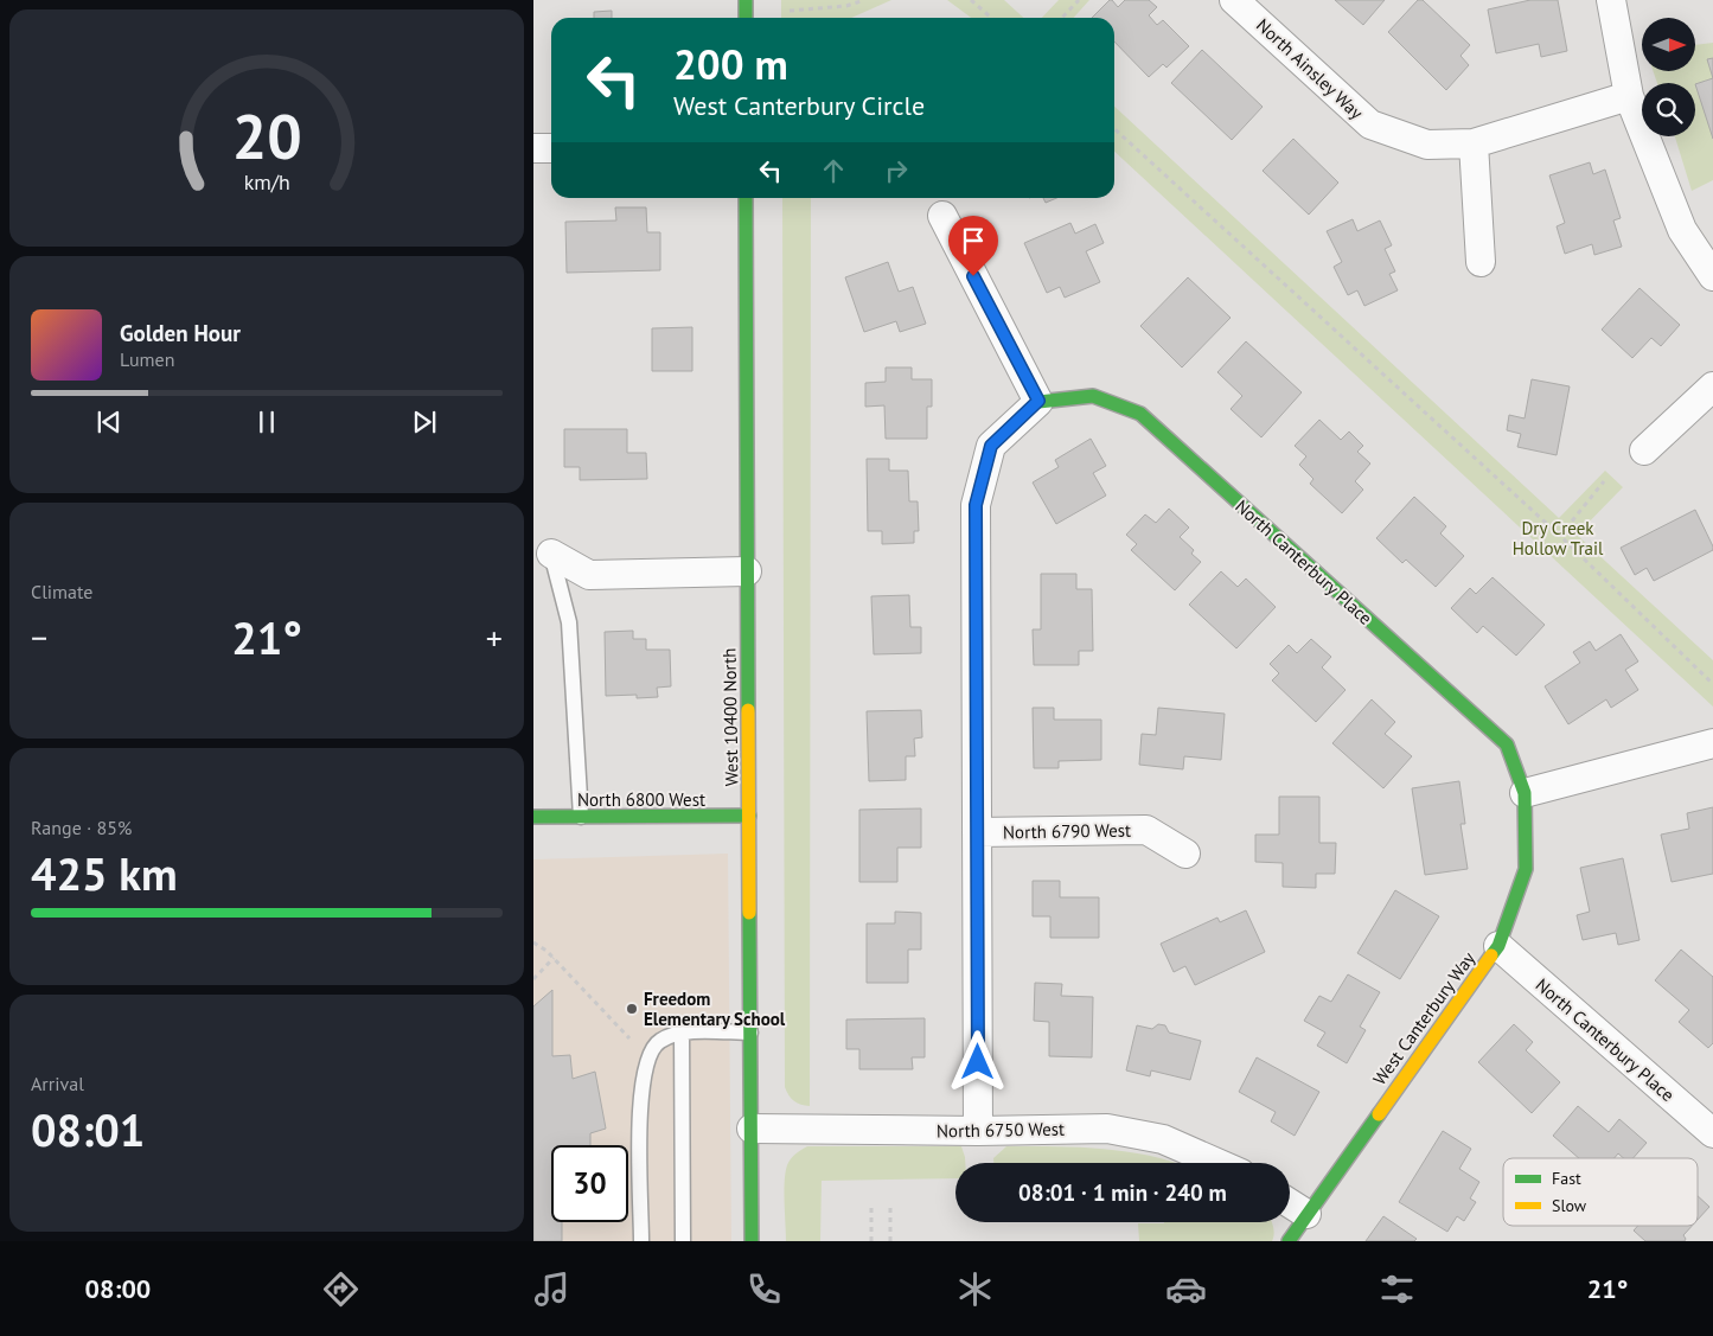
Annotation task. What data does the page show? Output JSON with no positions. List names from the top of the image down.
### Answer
{
  "streets": {
    "street": [
      "North Ainsley Way",
      "North Canterbury Place",
      "West 10400 North",
      "North 6800 West",
      "North 6790 West",
      "West Canterbury Way",
      "North 6750 West"
    ]
  },
  "crossings": [
    ["North Canterbury Place", "West Canterbury Way"],
    ["West 10400 North", "North 6800 West"],
    ["West 10400 North", "North 6750 West"]
  ],
  "parks": ["Dry Creek Hollow Trail"],
  "places": ["Freedom Elementary School"],
  "legend": ["Fast", "Slow"],
  "north": "right",
  "page": {
    "turn": ["200 m", "West Canterbury Circle"],
    "song": ["Golden Hour", "Lumen"],
    "tile": [
      "Climate",
      ["Range · 85%", "425 km"],
      ["Arrival", "08:01"]
    ],
    "heat": ["−", "21°", "+"],
    "limit": "30",
    "trip": "08:01 · 1 min · 240 m",
    "tabs": ["08:00", "21°"],
    "gauge": ["20", "km/h"]
  }
}
